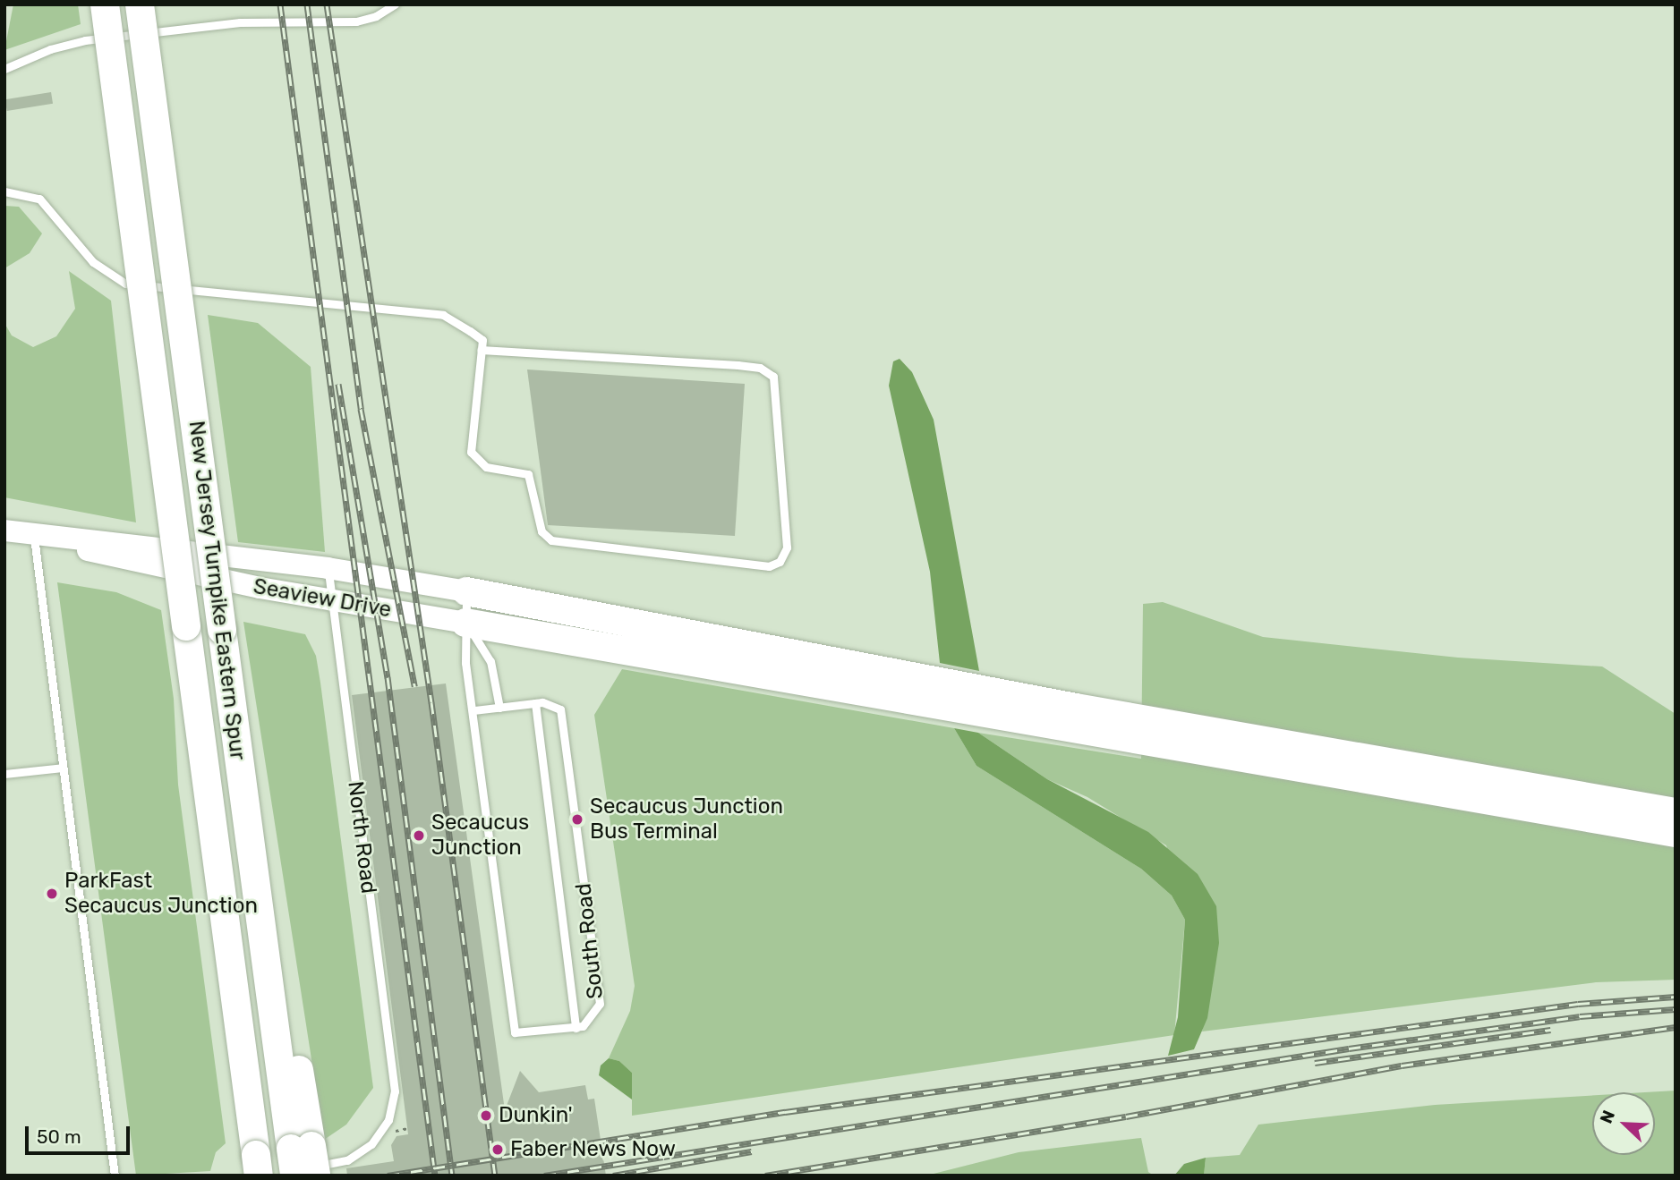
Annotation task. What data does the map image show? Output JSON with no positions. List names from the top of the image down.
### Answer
{
  "streets": {
    "highway": ["New Jersey Turnpike Eastern Spur"],
    "main road": ["Seaview Drive"],
    "lane": ["North Road", "South Road"]
  },
  "crossings": [
    ["New Jersey Turnpike Eastern Spur", "North Road"],
    ["Seaview Drive", "North Road"],
    ["Seaview Drive", "South Road"]
  ],
  "places": [
    "Secaucus Junction Bus Terminal",
    "Secaucus Junction",
    "ParkFast Secaucus Junction",
    "Dunkin'",
    "Faber News Now"
  ],
  "scale_bar": "50 m",
  "north": "top left"
}
